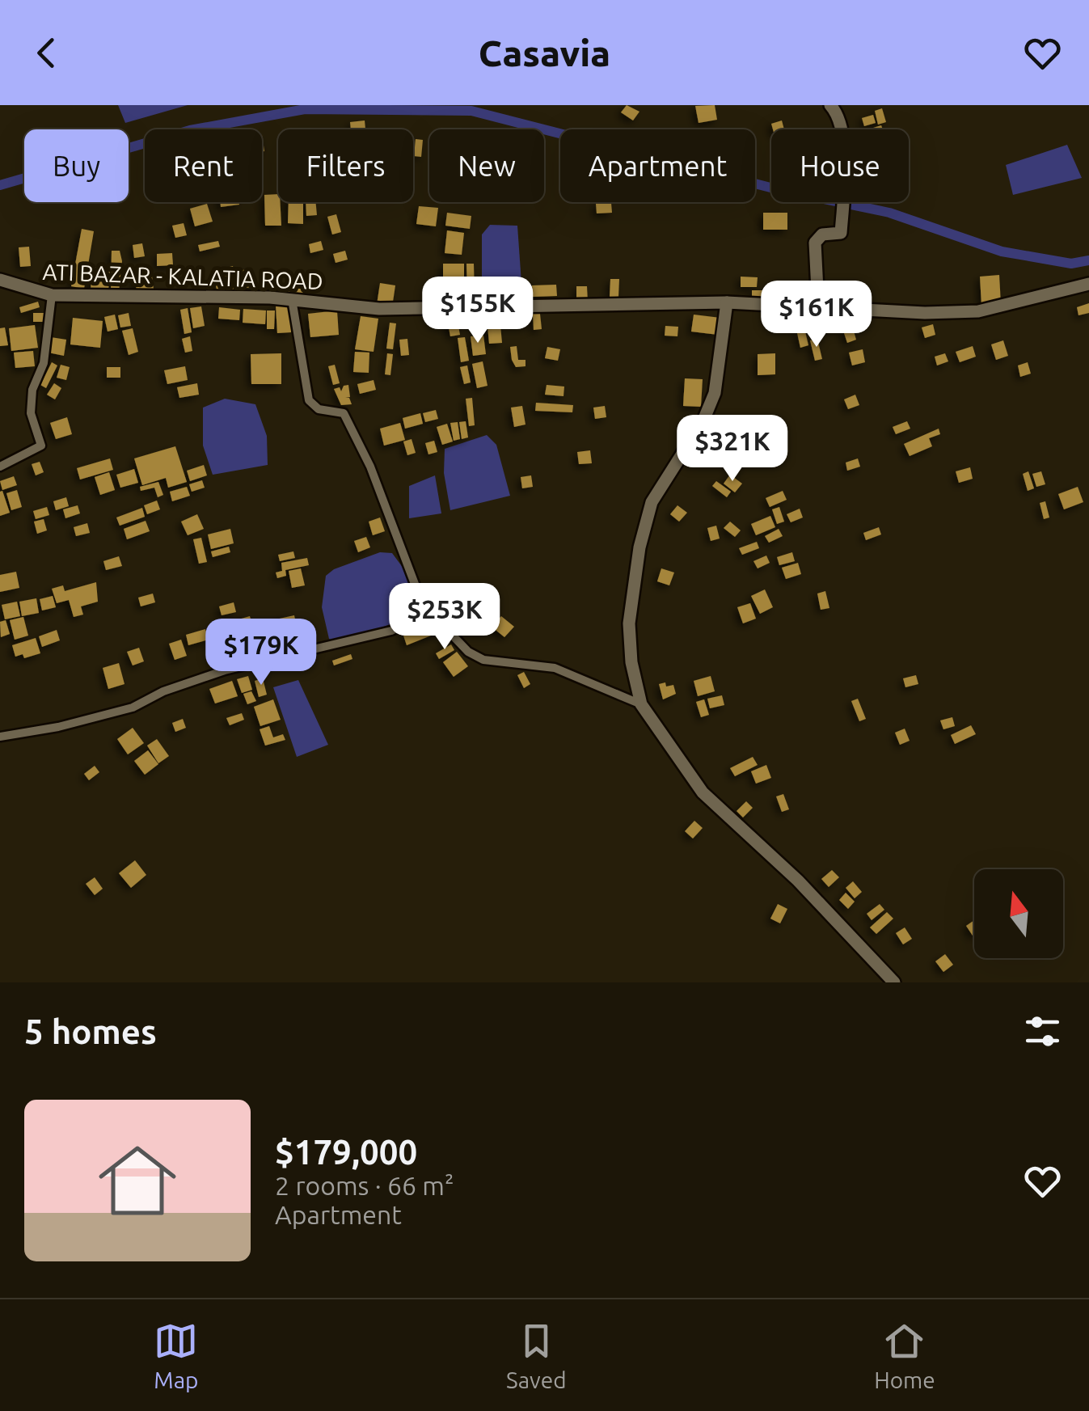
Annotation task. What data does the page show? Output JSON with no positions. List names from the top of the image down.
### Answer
{
  "streets": {
    "main road": ["ATI BAZAR - KALATIA ROAD"]
  },
  "north": "top",
  "page": {
    "header": "Casavia",
    "chip": [
      "Buy",
      "Rent",
      "Filters",
      "New",
      "Apartment",
      "House"
    ],
    "price": [
      "$155K",
      "$161K",
      "$321K",
      "$253K",
      "$179K"
    ],
    "heading": "5 homes",
    "list": [
      {
        "name": "$179,000",
        "note": "2 rooms · 66 m² · Apartment"
      }
    ],
    "tabs": ["Map", "Saved", "Home"]
  }
}
